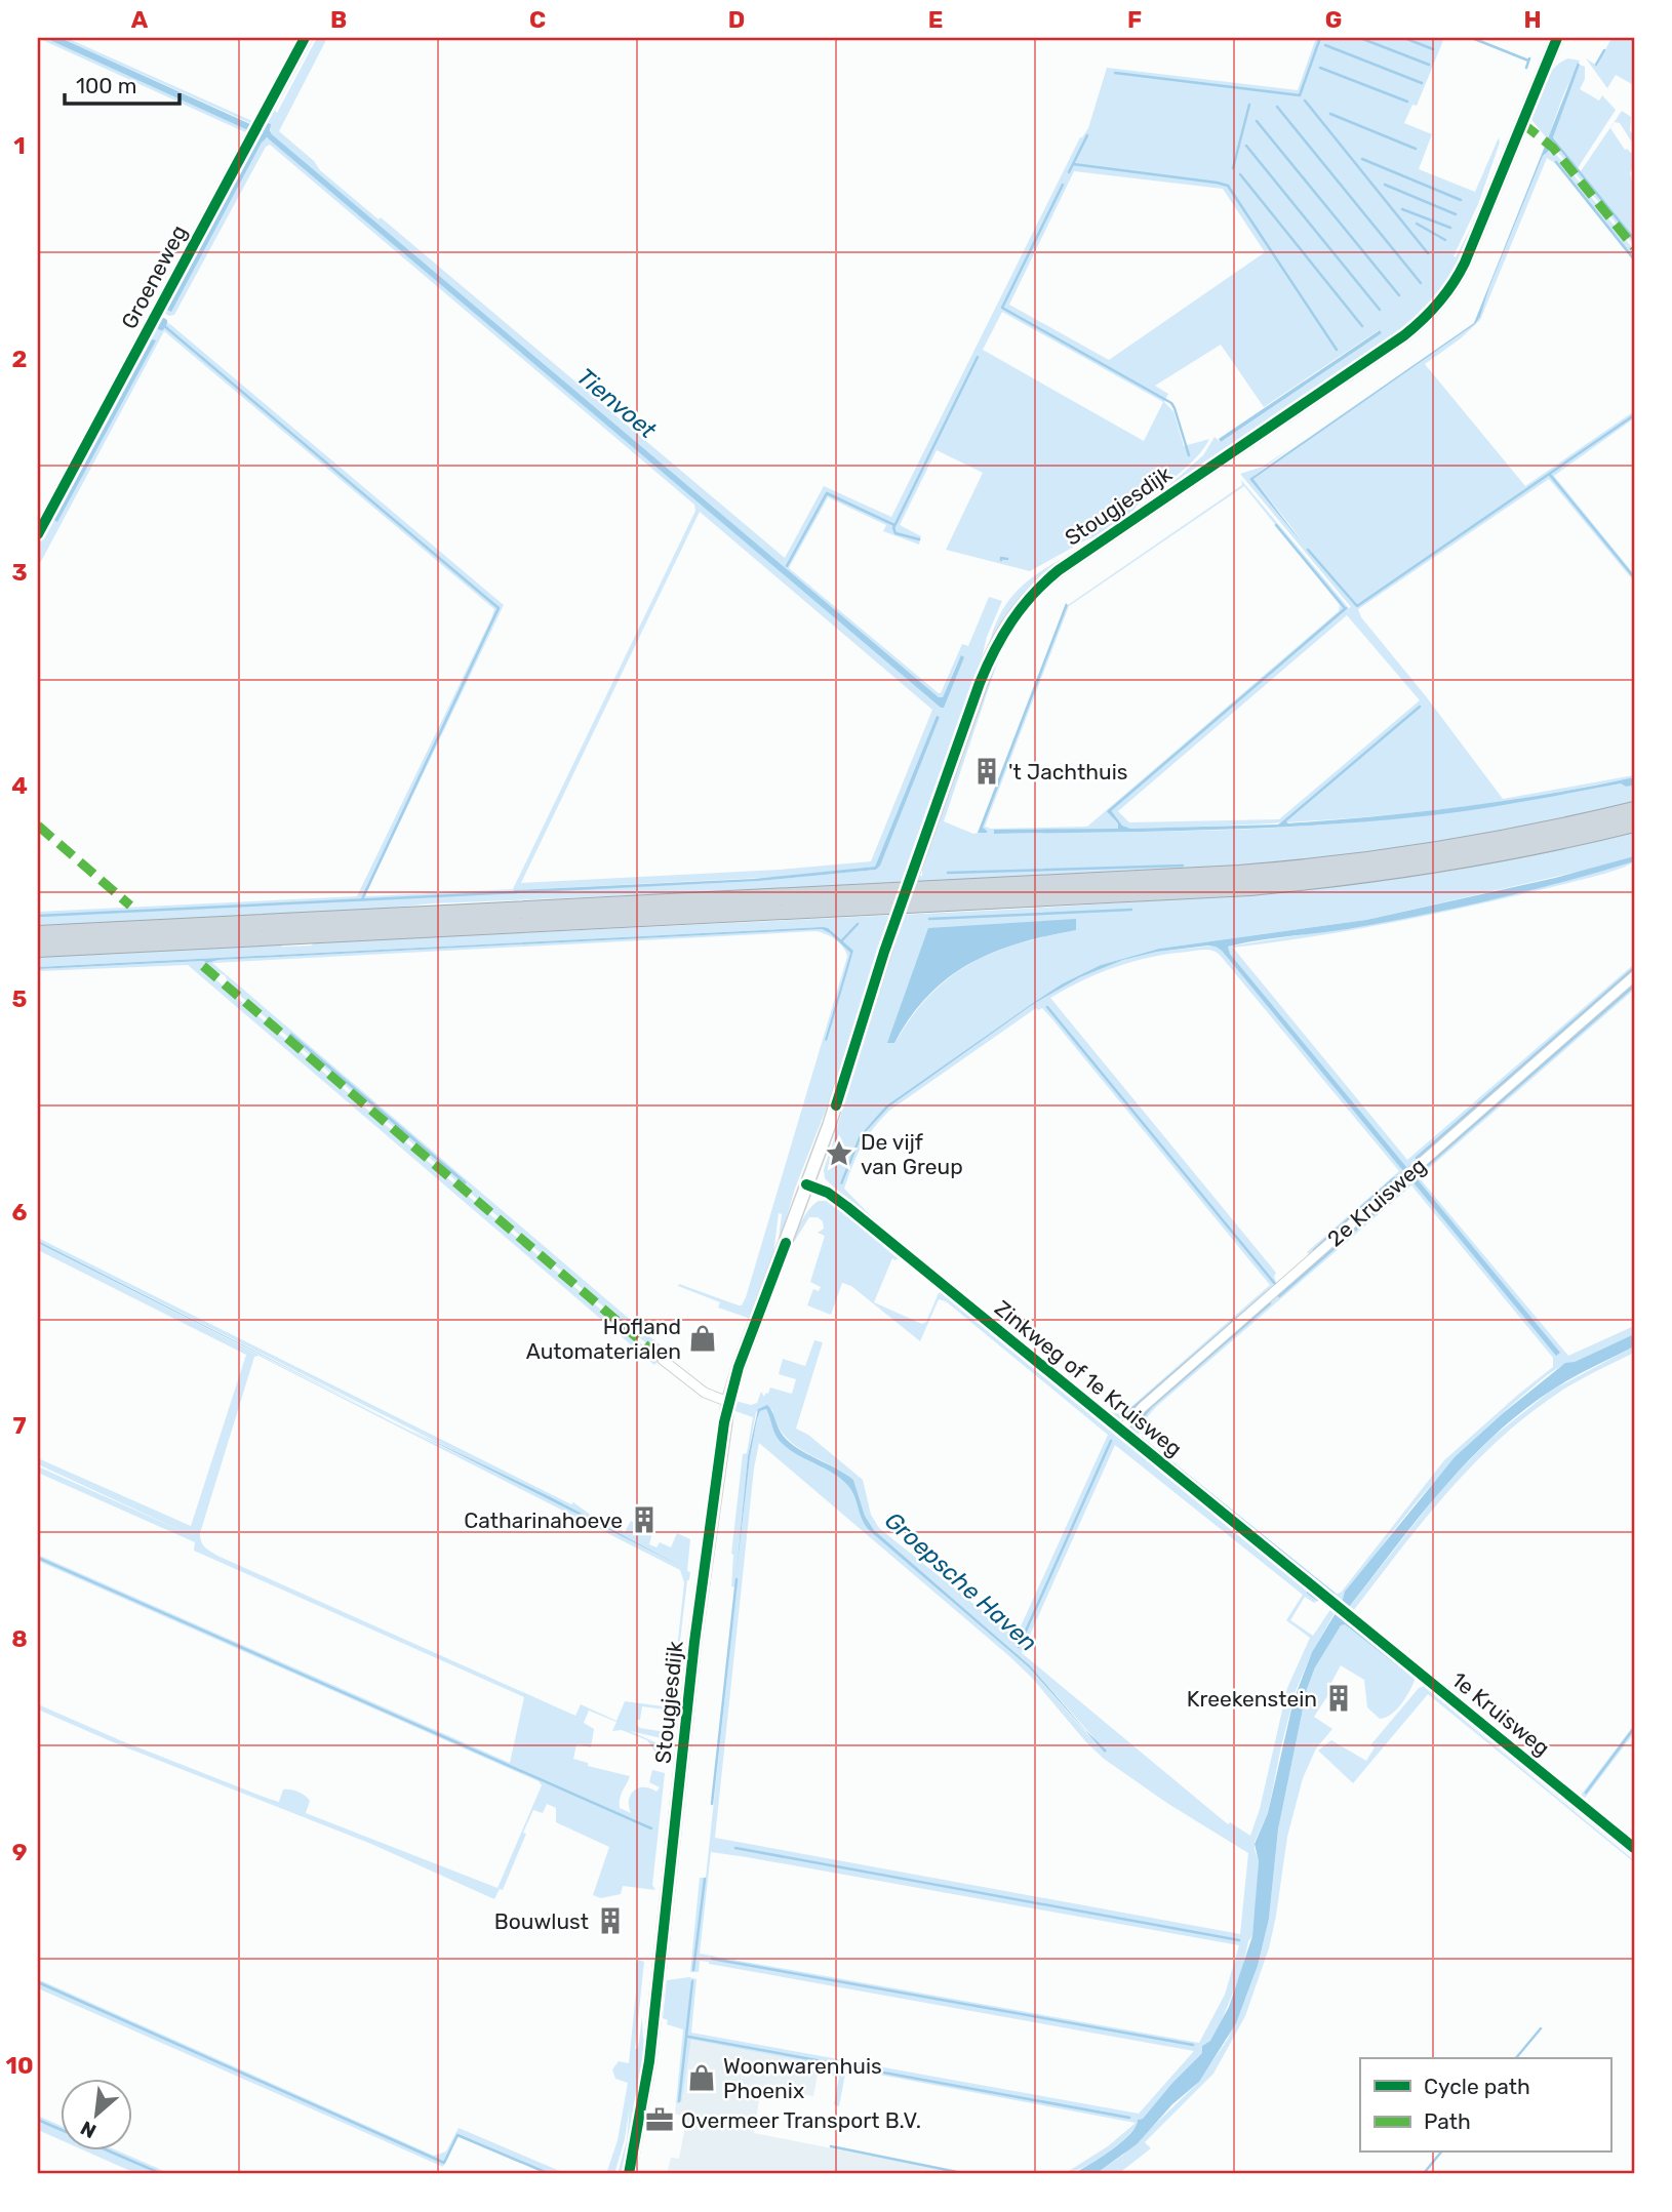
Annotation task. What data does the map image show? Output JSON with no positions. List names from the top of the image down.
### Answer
{
  "streets": {
    "street": [
      "Groeneweg",
      "Stougjesdijk",
      "2e Kruisweg",
      "Zinkweg of 1e Kruisweg",
      "1e Kruisweg"
    ]
  },
  "crossings": [
    ["Stougjesdijk", "Zinkweg of 1e Kruisweg"],
    ["2e Kruisweg", "Zinkweg of 1e Kruisweg"],
    ["Zinkweg of 1e Kruisweg", "1e Kruisweg"]
  ],
  "water": ["Tienvoet", "Groepsche Haven"],
  "places": {
    "building": [
      "'t Jachthuis",
      "Catharinahoeve",
      "Kreekenstein",
      "Bouwlust"
    ],
    "place": ["De vijf van Greup"],
    "shop": ["Hofland Automaterialen", "Woonwarenhuis Phoenix"],
    "office": ["Overmeer Transport B.V."]
  },
  "legend": ["Cycle path", "Path"],
  "scale_bar": "100 m",
  "north": "bottom left",
  "grid": {
    "columns": [
      "A",
      "B",
      "C",
      "D",
      "E",
      "F",
      "G",
      "H"
    ],
    "rows": [
      "1",
      "2",
      "3",
      "4",
      "5",
      "6",
      "7",
      "8",
      "9",
      "10"
    ]
  }
}
